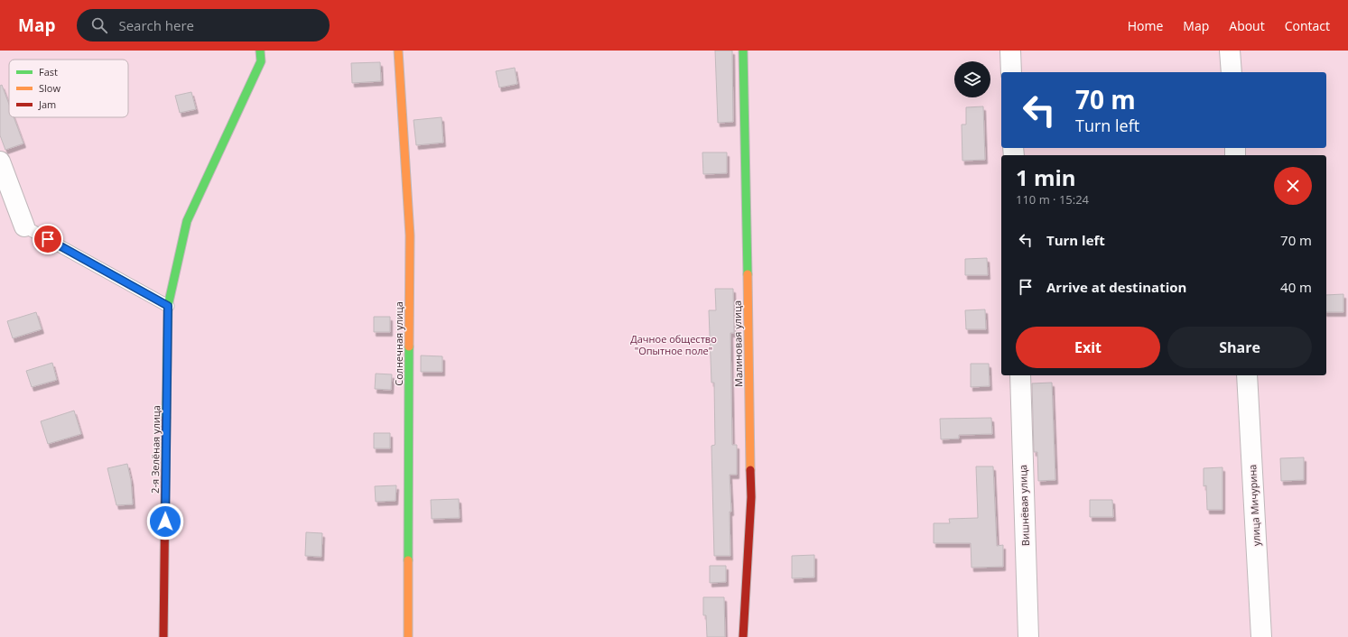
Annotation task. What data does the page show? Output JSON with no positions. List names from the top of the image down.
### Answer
{
  "streets": {
    "street": [
      "Солнечная улица",
      "Малиновая улица",
      "2-я Зелёная улица",
      "Вишнёвая улица",
      "улица Мичурина"
    ]
  },
  "parks": ["Дачное общество \"Опытное поле\""],
  "legend": ["Fast", "Slow", "Jam"],
  "page": {
    "header": "Map",
    "search": "Search here",
    "nav": [
      "Home",
      "Map",
      "About",
      "Contact"
    ],
    "turn": ["70 m", "Turn left"],
    "heading": ["1 min", "110 m · 15:24"],
    "list": [
      {
        "name": "Turn left",
        "value": "70 m"
      },
      {
        "name": "Arrive at destination",
        "value": "40 m"
      }
    ],
    "buttons": ["Exit", "Share"]
  }
}
